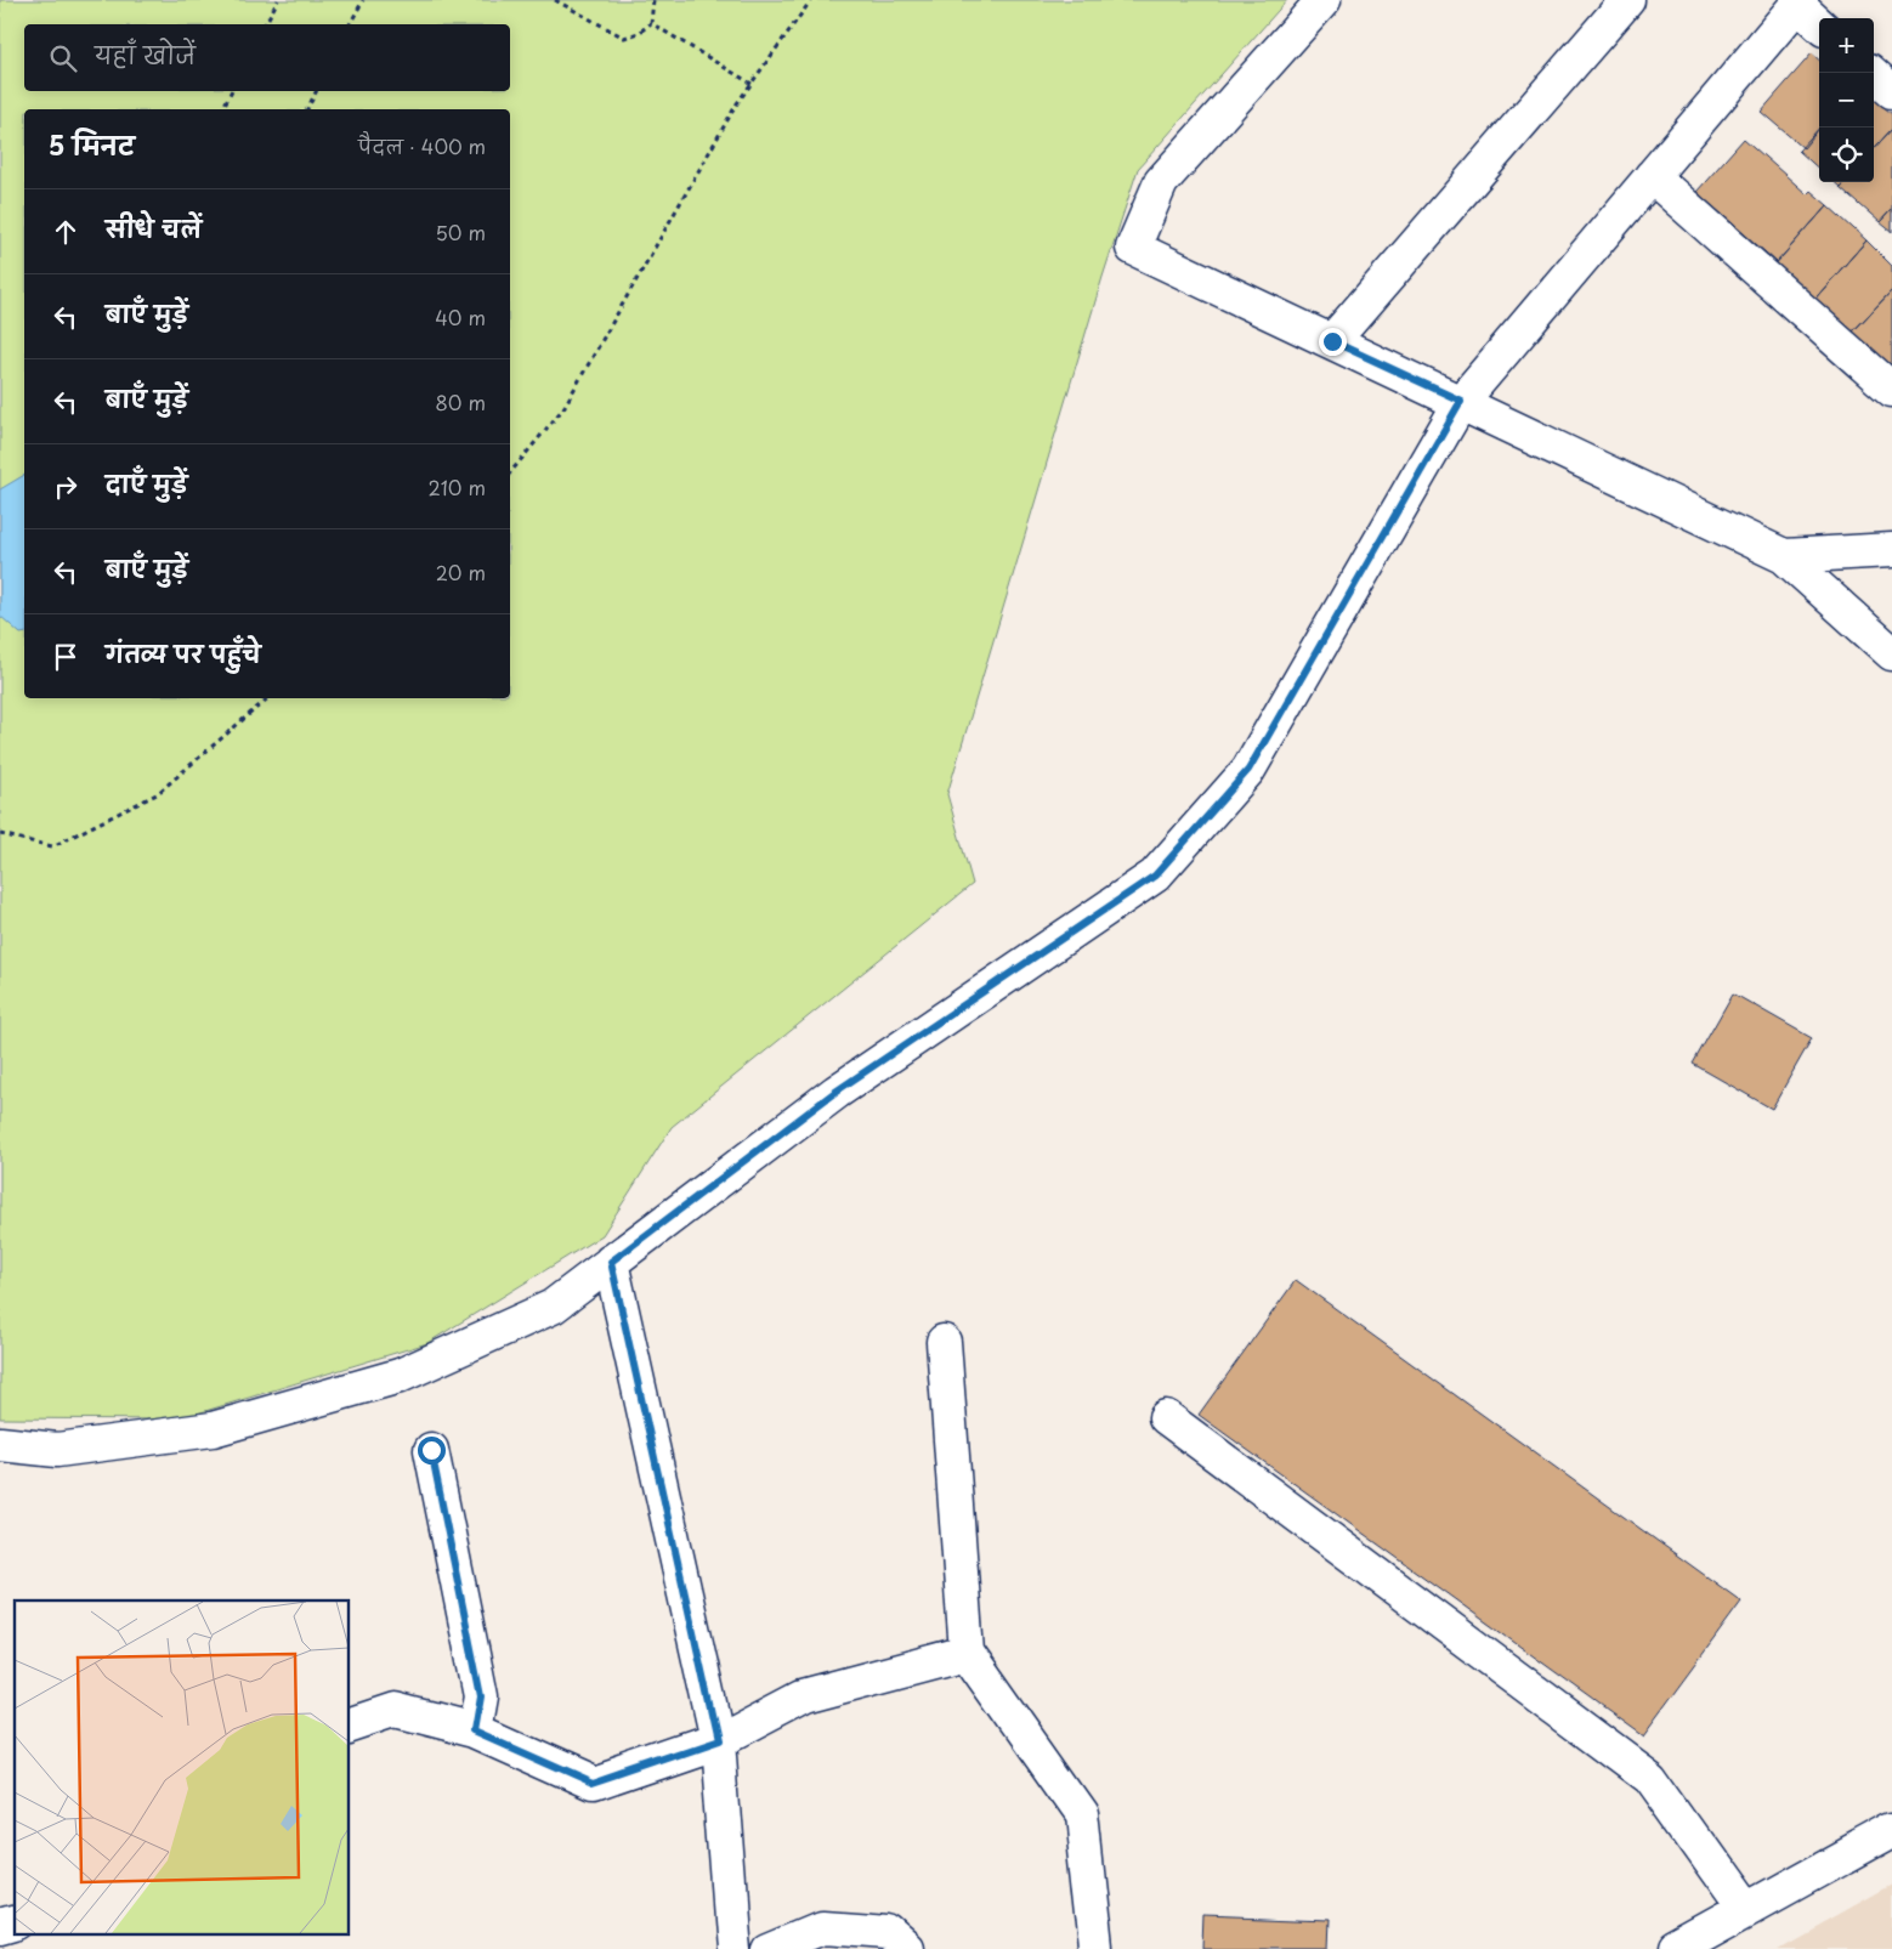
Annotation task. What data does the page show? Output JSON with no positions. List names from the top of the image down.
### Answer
{
  "page": {
    "map_buttons": ["+", "−"],
    "search": "यहाँ खोजें",
    "heading": ["5 मिनट", "पैदल · 400 m"],
    "list": [
      ["सीधे चलें", "50 m"],
      ["बाएँ मुड़ें", "40 m"],
      ["बाएँ मुड़ें", "80 m"],
      ["दाएँ मुड़ें", "210 m"],
      ["बाएँ मुड़ें", "20 m"],
      "गंतव्य पर पहुँचे"
    ]
  }
}
